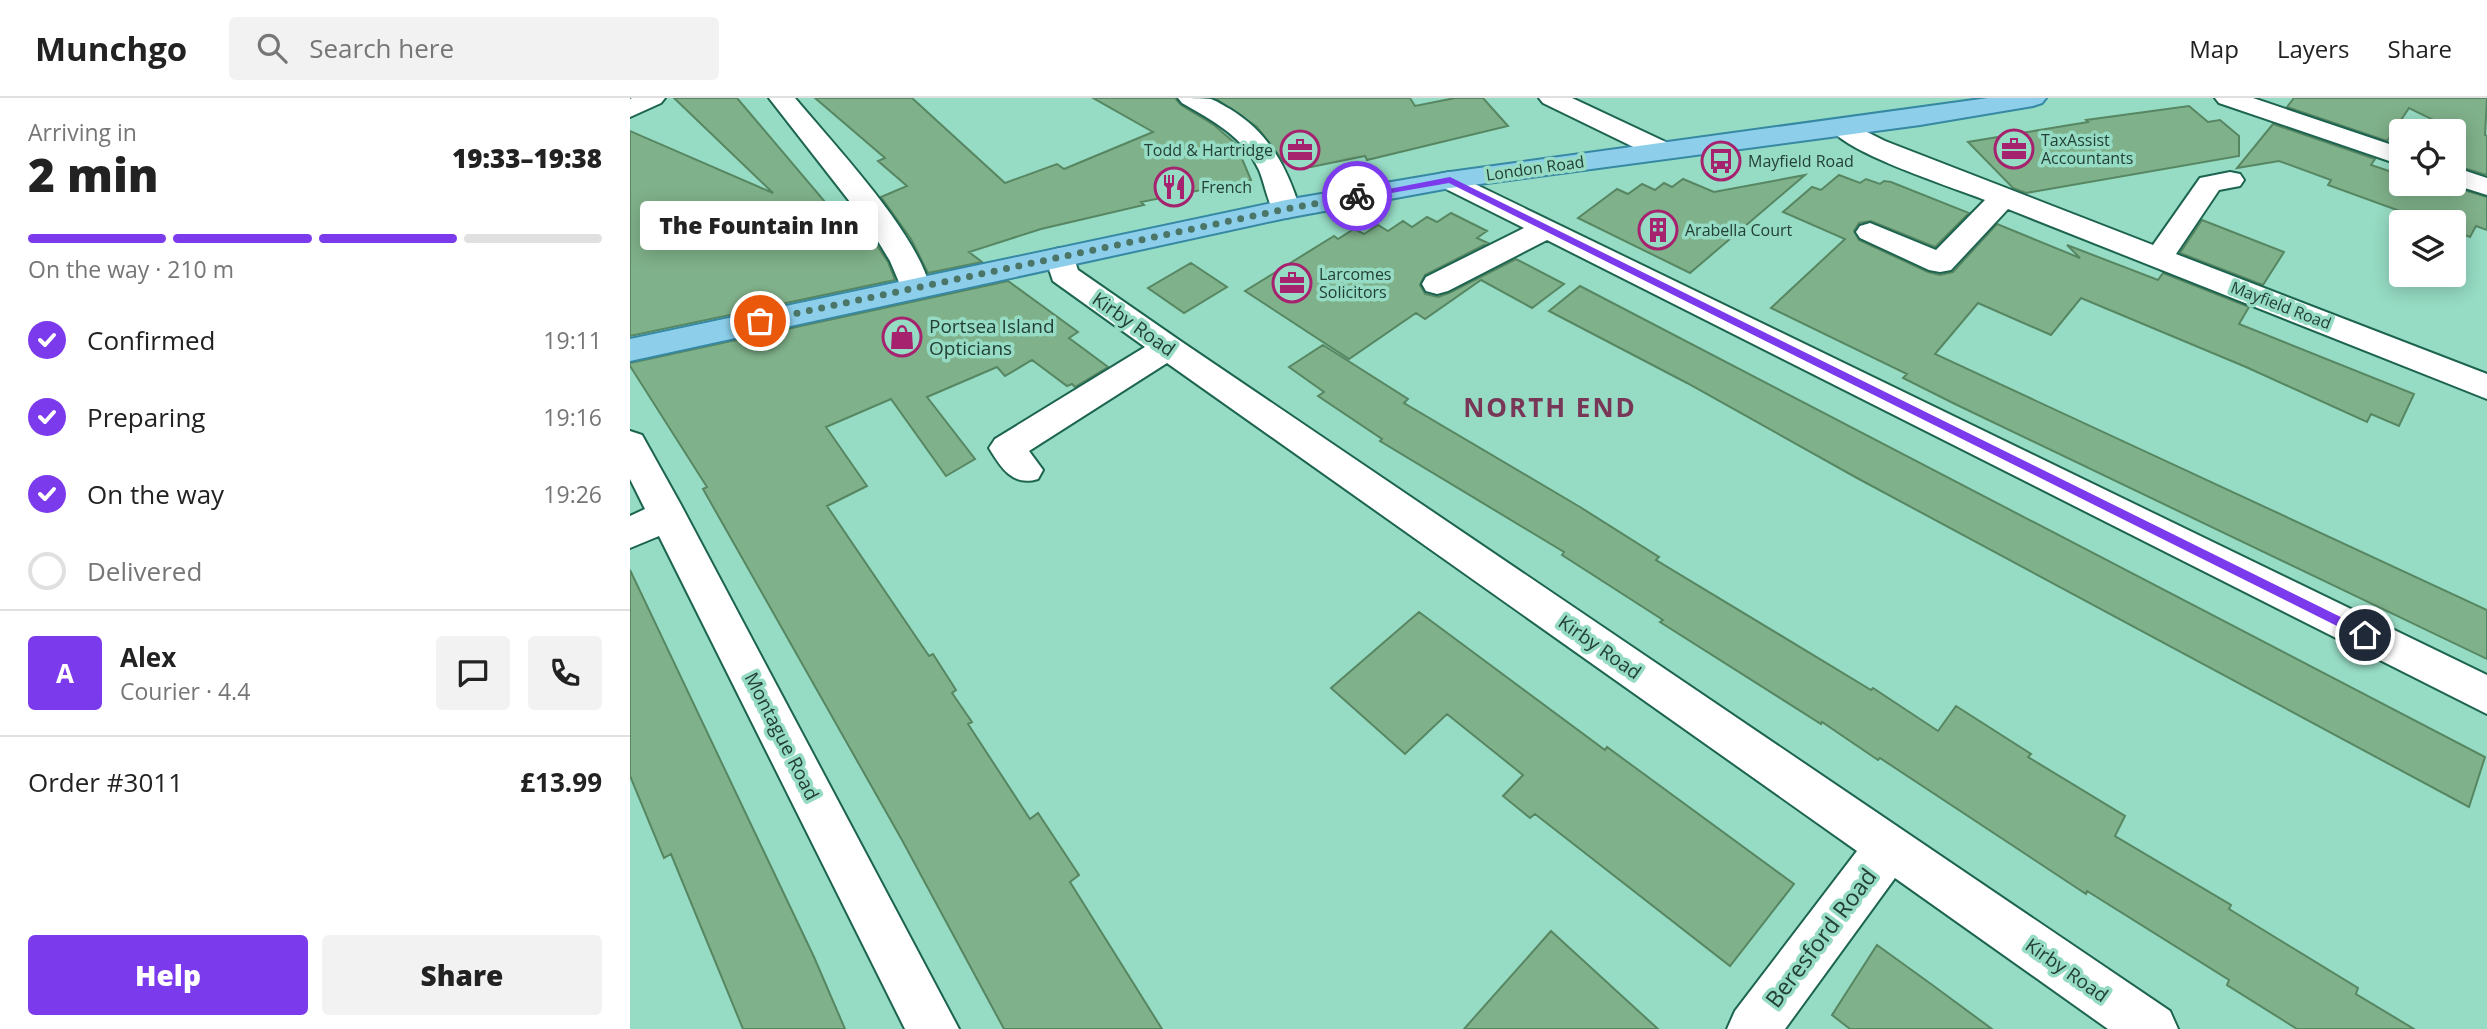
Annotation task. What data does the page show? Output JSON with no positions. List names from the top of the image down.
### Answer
{
  "streets": {
    "main road": ["London Road"],
    "street": [
      "Mayfield Road",
      "Kirby Road",
      "Montague Road",
      "Beresford Road"
    ]
  },
  "crossings": [
    ["London Road", "Mayfield Road"],
    ["London Road", "Kirby Road"],
    ["Kirby Road", "Beresford Road"]
  ],
  "districts": ["NORTH END"],
  "places": {
    "office": ["TaxAssist Accountants", "Todd & Hartridge", "Larcomes Solicitors"],
    "bus stop": ["Mayfield Road"],
    "restaurant": ["French"],
    "building": ["Arabella Court"],
    "other": ["The Fountain Inn"],
    "shop": ["Portsea Island Opticians"]
  },
  "page": {
    "header": "Munchgo",
    "search": "Search here",
    "nav": ["Map", "Layers", "Share"],
    "heading": ["2 min", "Arriving in", "19:33–19:38"],
    "panel": [
      "Alex",
      "Courier · 4.4",
      "Order #3011",
      "£13.99"
    ],
    "bubble": "The Fountain Inn",
    "bar": "On the way · 210 m",
    "list": [
      ["Confirmed", "19:11"],
      ["Preparing", "19:16"],
      ["On the way", "19:26"],
      "Delivered"
    ],
    "round": "A",
    "buttons": ["Help", "Share"]
  }
}
